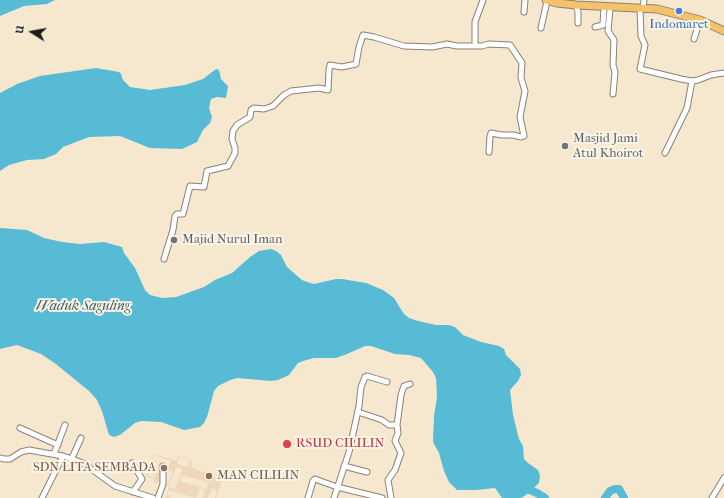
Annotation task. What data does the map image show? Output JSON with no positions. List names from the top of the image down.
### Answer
{
  "water": ["Waduk Saguling"],
  "places": [
    "Indomaret",
    "Masjid Jami Atul Khoirot",
    "Majid Nurul Iman",
    "RSUD CILILIN",
    "SDN LITA SEMBADA",
    "MAN CILILIN"
  ],
  "north": "left"
}
